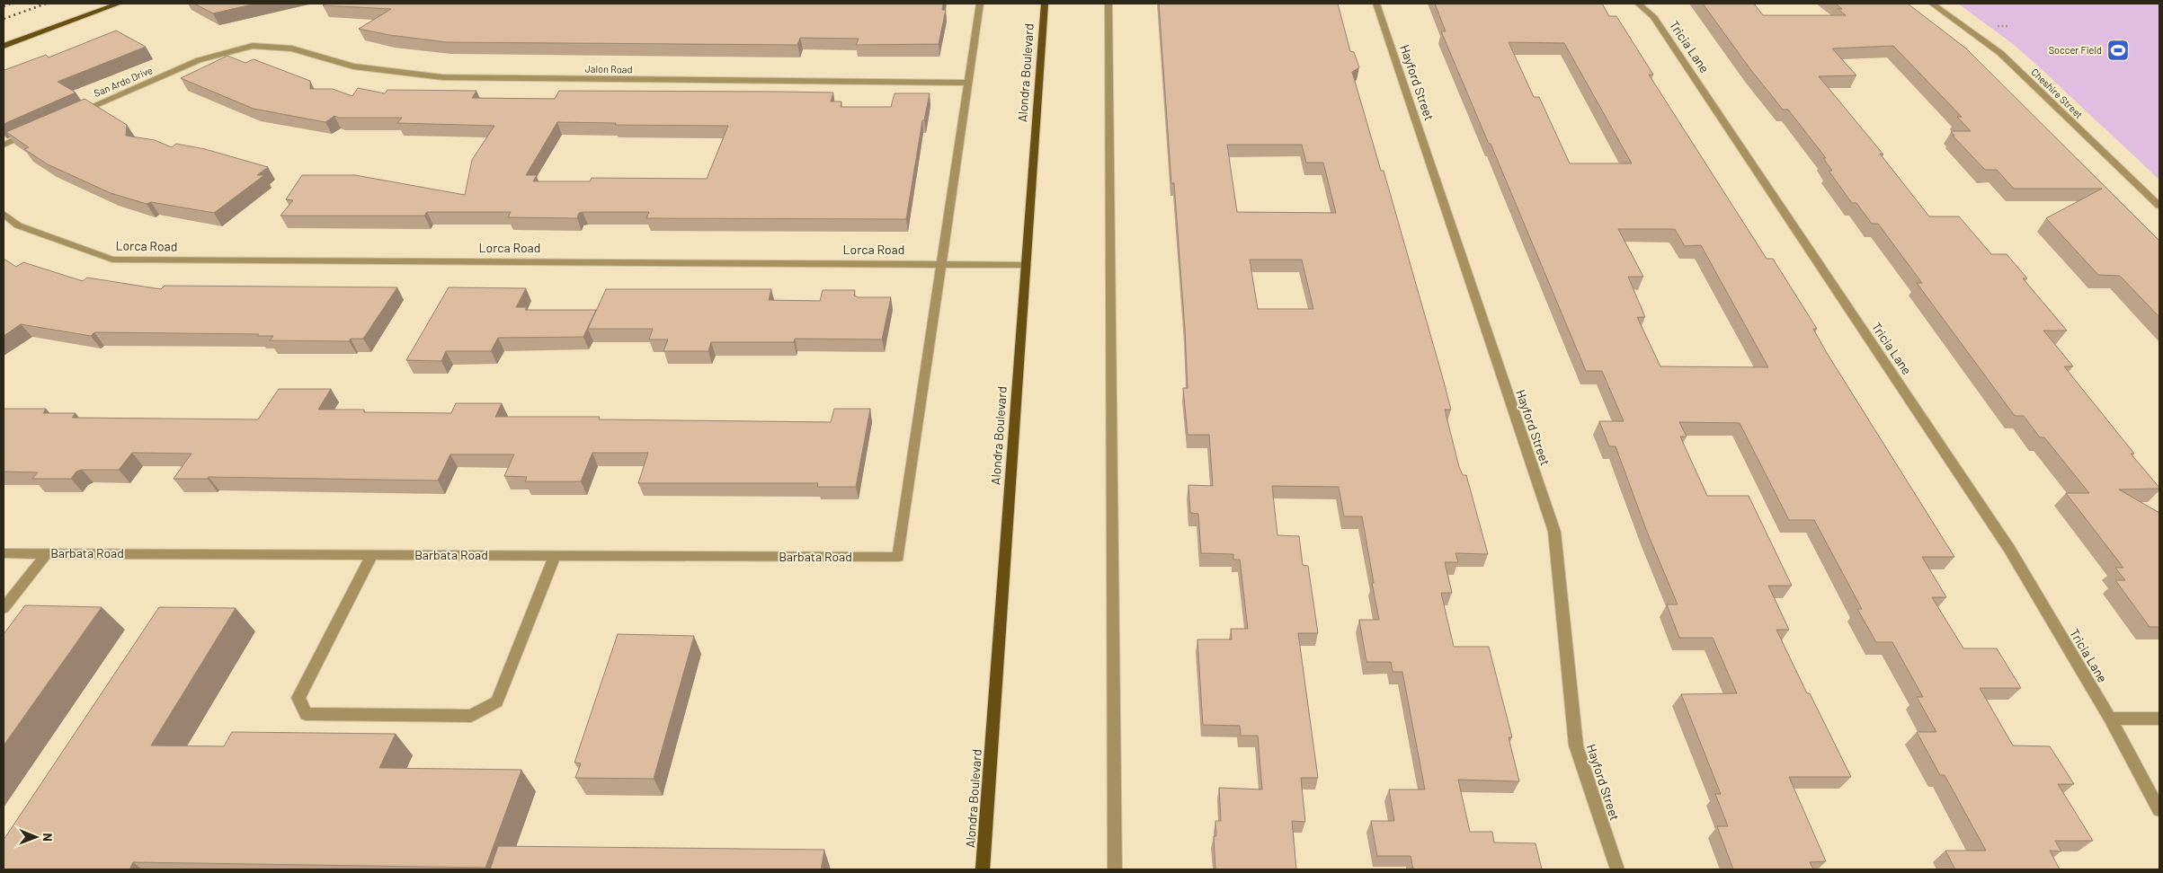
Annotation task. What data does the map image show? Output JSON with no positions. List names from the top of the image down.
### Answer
{
  "streets": {
    "main road": ["Alondra Boulevard"],
    "street": [
      "Tricia Lane",
      "Jalon Road",
      "San Ardo Drive",
      "Hayford Street",
      "Cheshire Street",
      "Lorca Road",
      "Barbata Road"
    ]
  },
  "crossings": [
    ["Jalon Road", "San Ardo Drive"],
    ["Alondra Boulevard", "Lorca Road"],
    ["Lorca Road", "Barbata Road"]
  ],
  "places": {
    "sports": ["Soccer Field"]
  },
  "north": "right"
}
